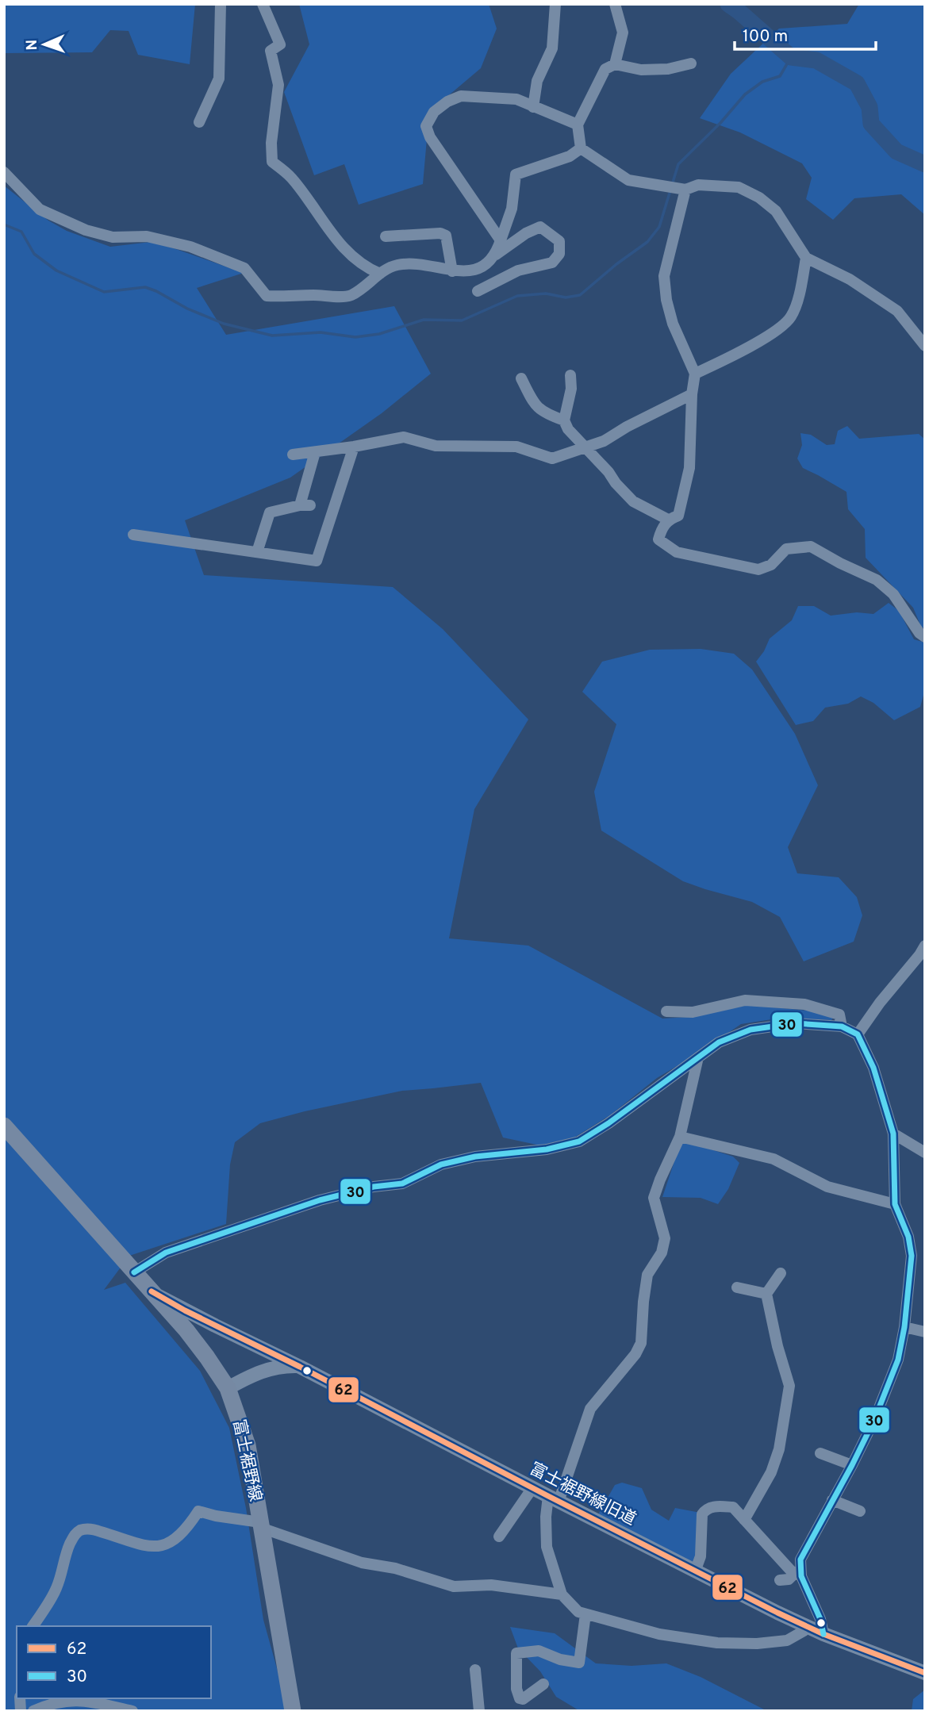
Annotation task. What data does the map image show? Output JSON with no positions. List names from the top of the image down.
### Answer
{
  "streets": {
    "main road": ["富士裾野線"],
    "street": ["富士裾野線旧道"]
  },
  "crossings": [
    ["富士裾野線", "富士裾野線旧道"]
  ],
  "lines": ["transit line 30", "transit line 62"],
  "legend": ["62", "30"],
  "scale_bar": "100 m",
  "north": "left"
}
